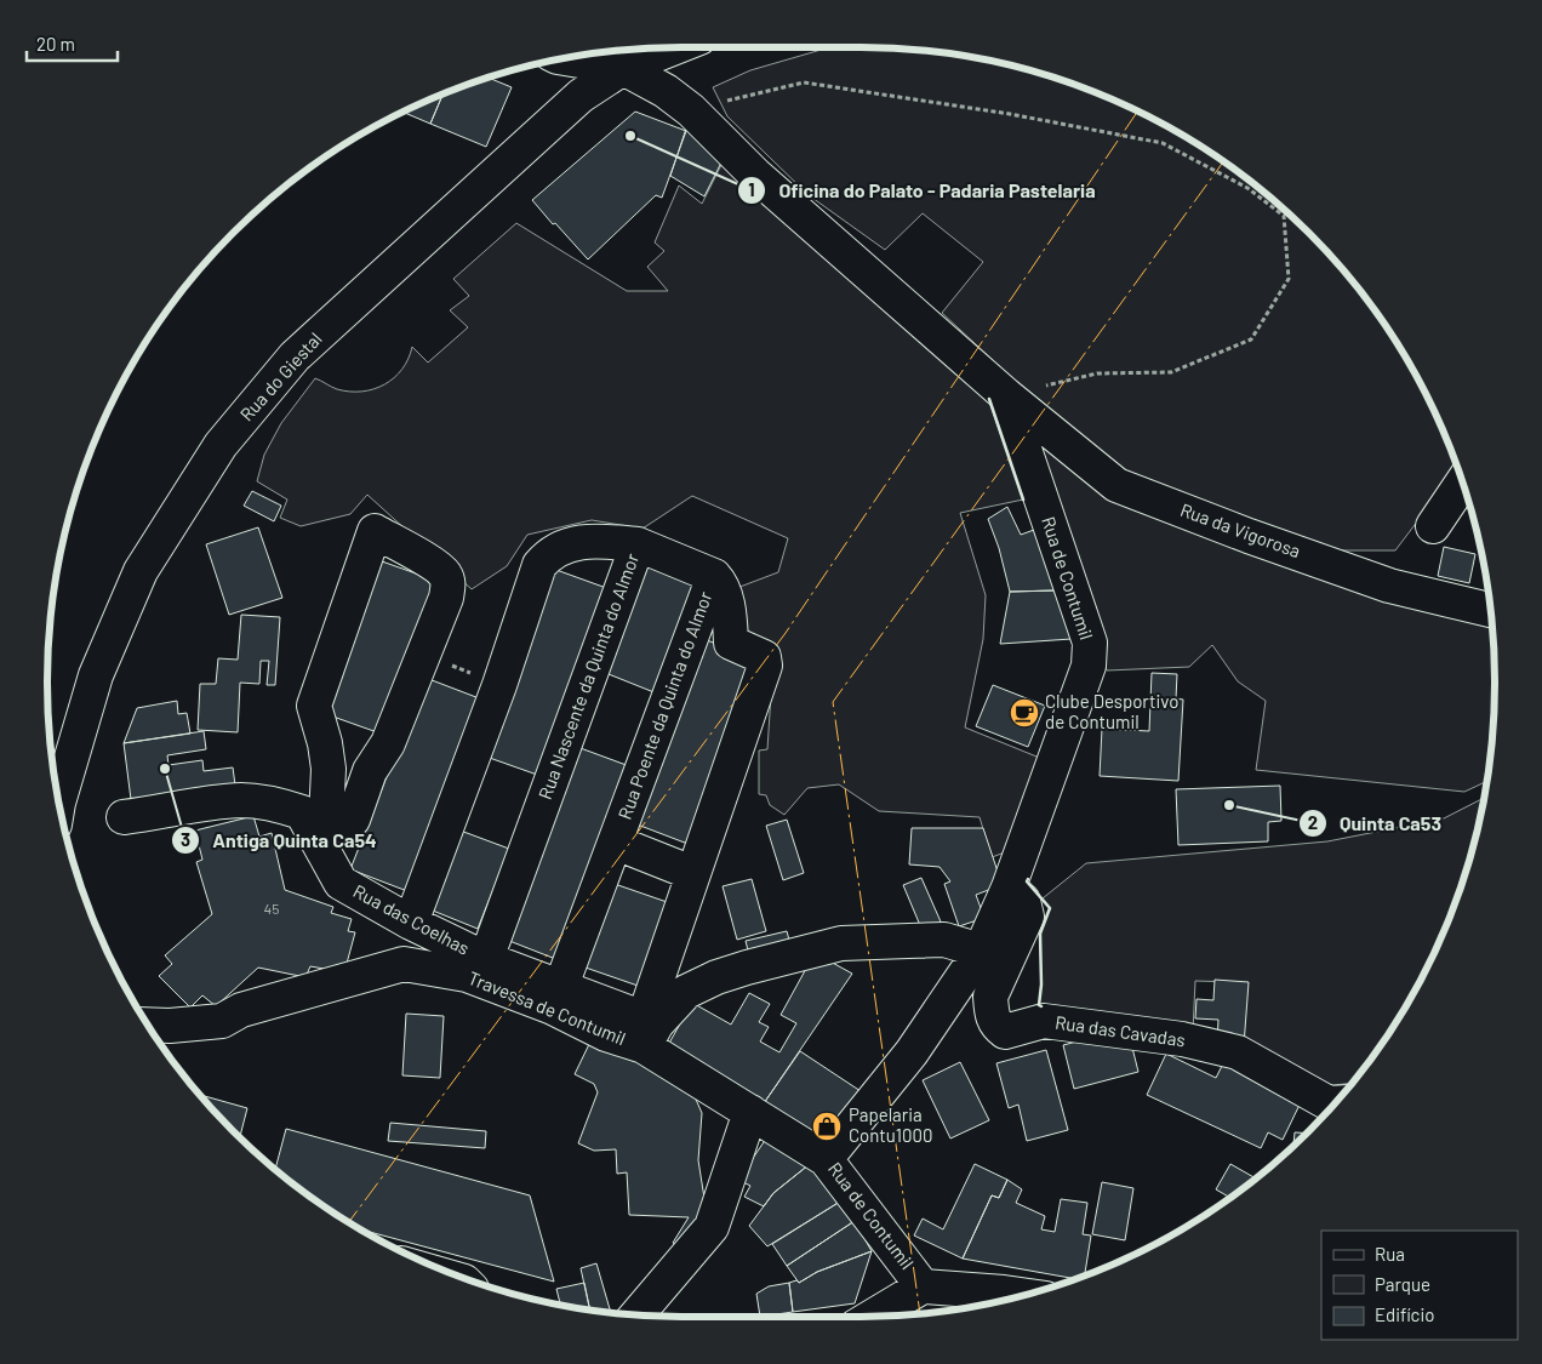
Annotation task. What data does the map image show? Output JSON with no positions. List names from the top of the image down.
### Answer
{
  "streets": {
    "street": [
      "Rua do Giestal",
      "Rua da Vigorosa",
      "Rua de Contumil",
      "Rua Nascente da Quinta do Almor",
      "Rua Poente da Quinta do Almor",
      "Rua das Coelhas",
      "Travessa de Contumil",
      "Rua das Cavadas"
    ]
  },
  "crossings": [
    ["Rua do Giestal", "Rua de Contumil"],
    ["Rua da Vigorosa", "Rua de Contumil"],
    ["Rua de Contumil", "Travessa de Contumil"],
    ["Rua de Contumil", "Rua das Cavadas"],
    ["Rua Nascente da Quinta do Almor", "Rua das Coelhas"],
    ["Rua Poente da Quinta do Almor", "Rua das Coelhas"],
    ["Rua Poente da Quinta do Almor", "Travessa de Contumil"],
    ["Rua das Coelhas", "Travessa de Contumil"]
  ],
  "places": {
    "other": ["Oficina do Palato - Padaria Pastelaria", "Antiga Quinta Ca54", "Quinta Ca53"],
    "cafe": ["Clube Desportivo de Contumil"],
    "shop": ["Papelaria Contu1000"]
  },
  "house_numbers": ["45"],
  "legend": ["Rua", "Parque", "Edifício"],
  "scale_bar": "20 m"
}
